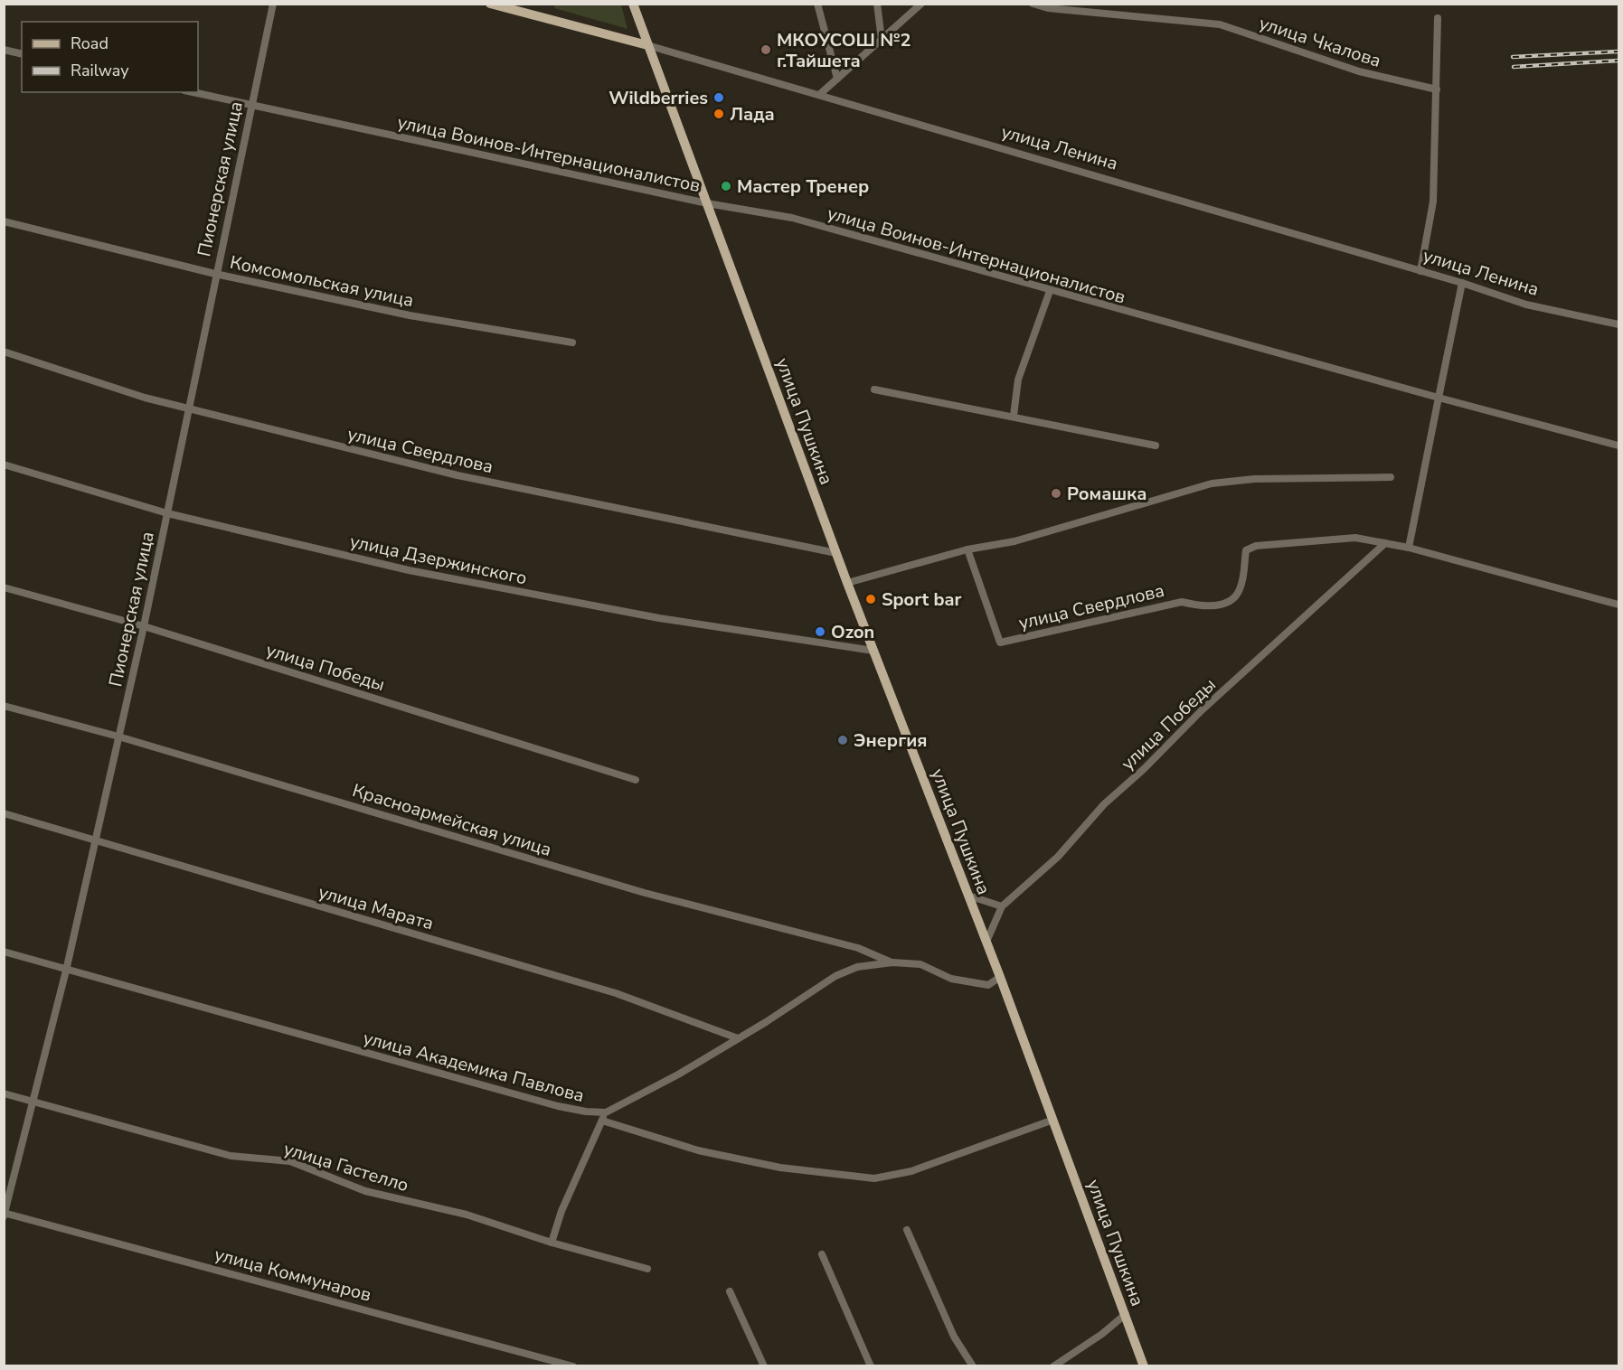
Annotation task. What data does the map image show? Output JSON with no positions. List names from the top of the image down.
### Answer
{
  "streets": {
    "main road": ["улица Ленина", "улица Пушкина"],
    "street": [
      "улица Чкалова",
      "улица Воинов-Интернационалистов",
      "Пионерская улица",
      "Комсомольская улица",
      "улица Свердлова",
      "улица Дзержинского",
      "улица Победы",
      "Красноармейская улица",
      "улица Марата",
      "улица Академика Павлова",
      "улица Гастелло",
      "улица Коммунаров"
    ]
  },
  "crossings": [
    ["улица Ленина", "улица Пушкина"],
    ["улица Воинов-Интернационалистов", "Пионерская улица"],
    ["улица Воинов-Интернационалистов", "улица Пушкина"],
    ["Пионерская улица", "Комсомольская улица"],
    ["Пионерская улица", "улица Свердлова"],
    ["Пионерская улица", "улица Дзержинского"],
    ["Пионерская улица", "улица Победы"],
    ["Пионерская улица", "Красноармейская улица"],
    ["Пионерская улица", "улица Марата"],
    ["Пионерская улица", "улица Академика Павлова"],
    ["Пионерская улица", "улица Гастелло"],
    ["Пионерская улица", "улица Коммунаров"],
    ["улица Пушкина", "улица Свердлова"],
    ["улица Пушкина", "улица Дзержинского"],
    ["улица Пушкина", "улица Академика Павлова"],
    ["улица Свердлова", "улица Победы"],
    ["Красноармейская улица", "улица Академика Павлова"],
    ["улица Марата", "улица Академика Павлова"]
  ],
  "places": [
    "МКОУСОШ №2 г.Тайшета",
    "Wildberries",
    "Лада",
    "Мастер Тренер",
    "Ромашка",
    "Sport bar",
    "Ozon",
    "Энергия"
  ],
  "legend": ["Road", "Railway"]
}
